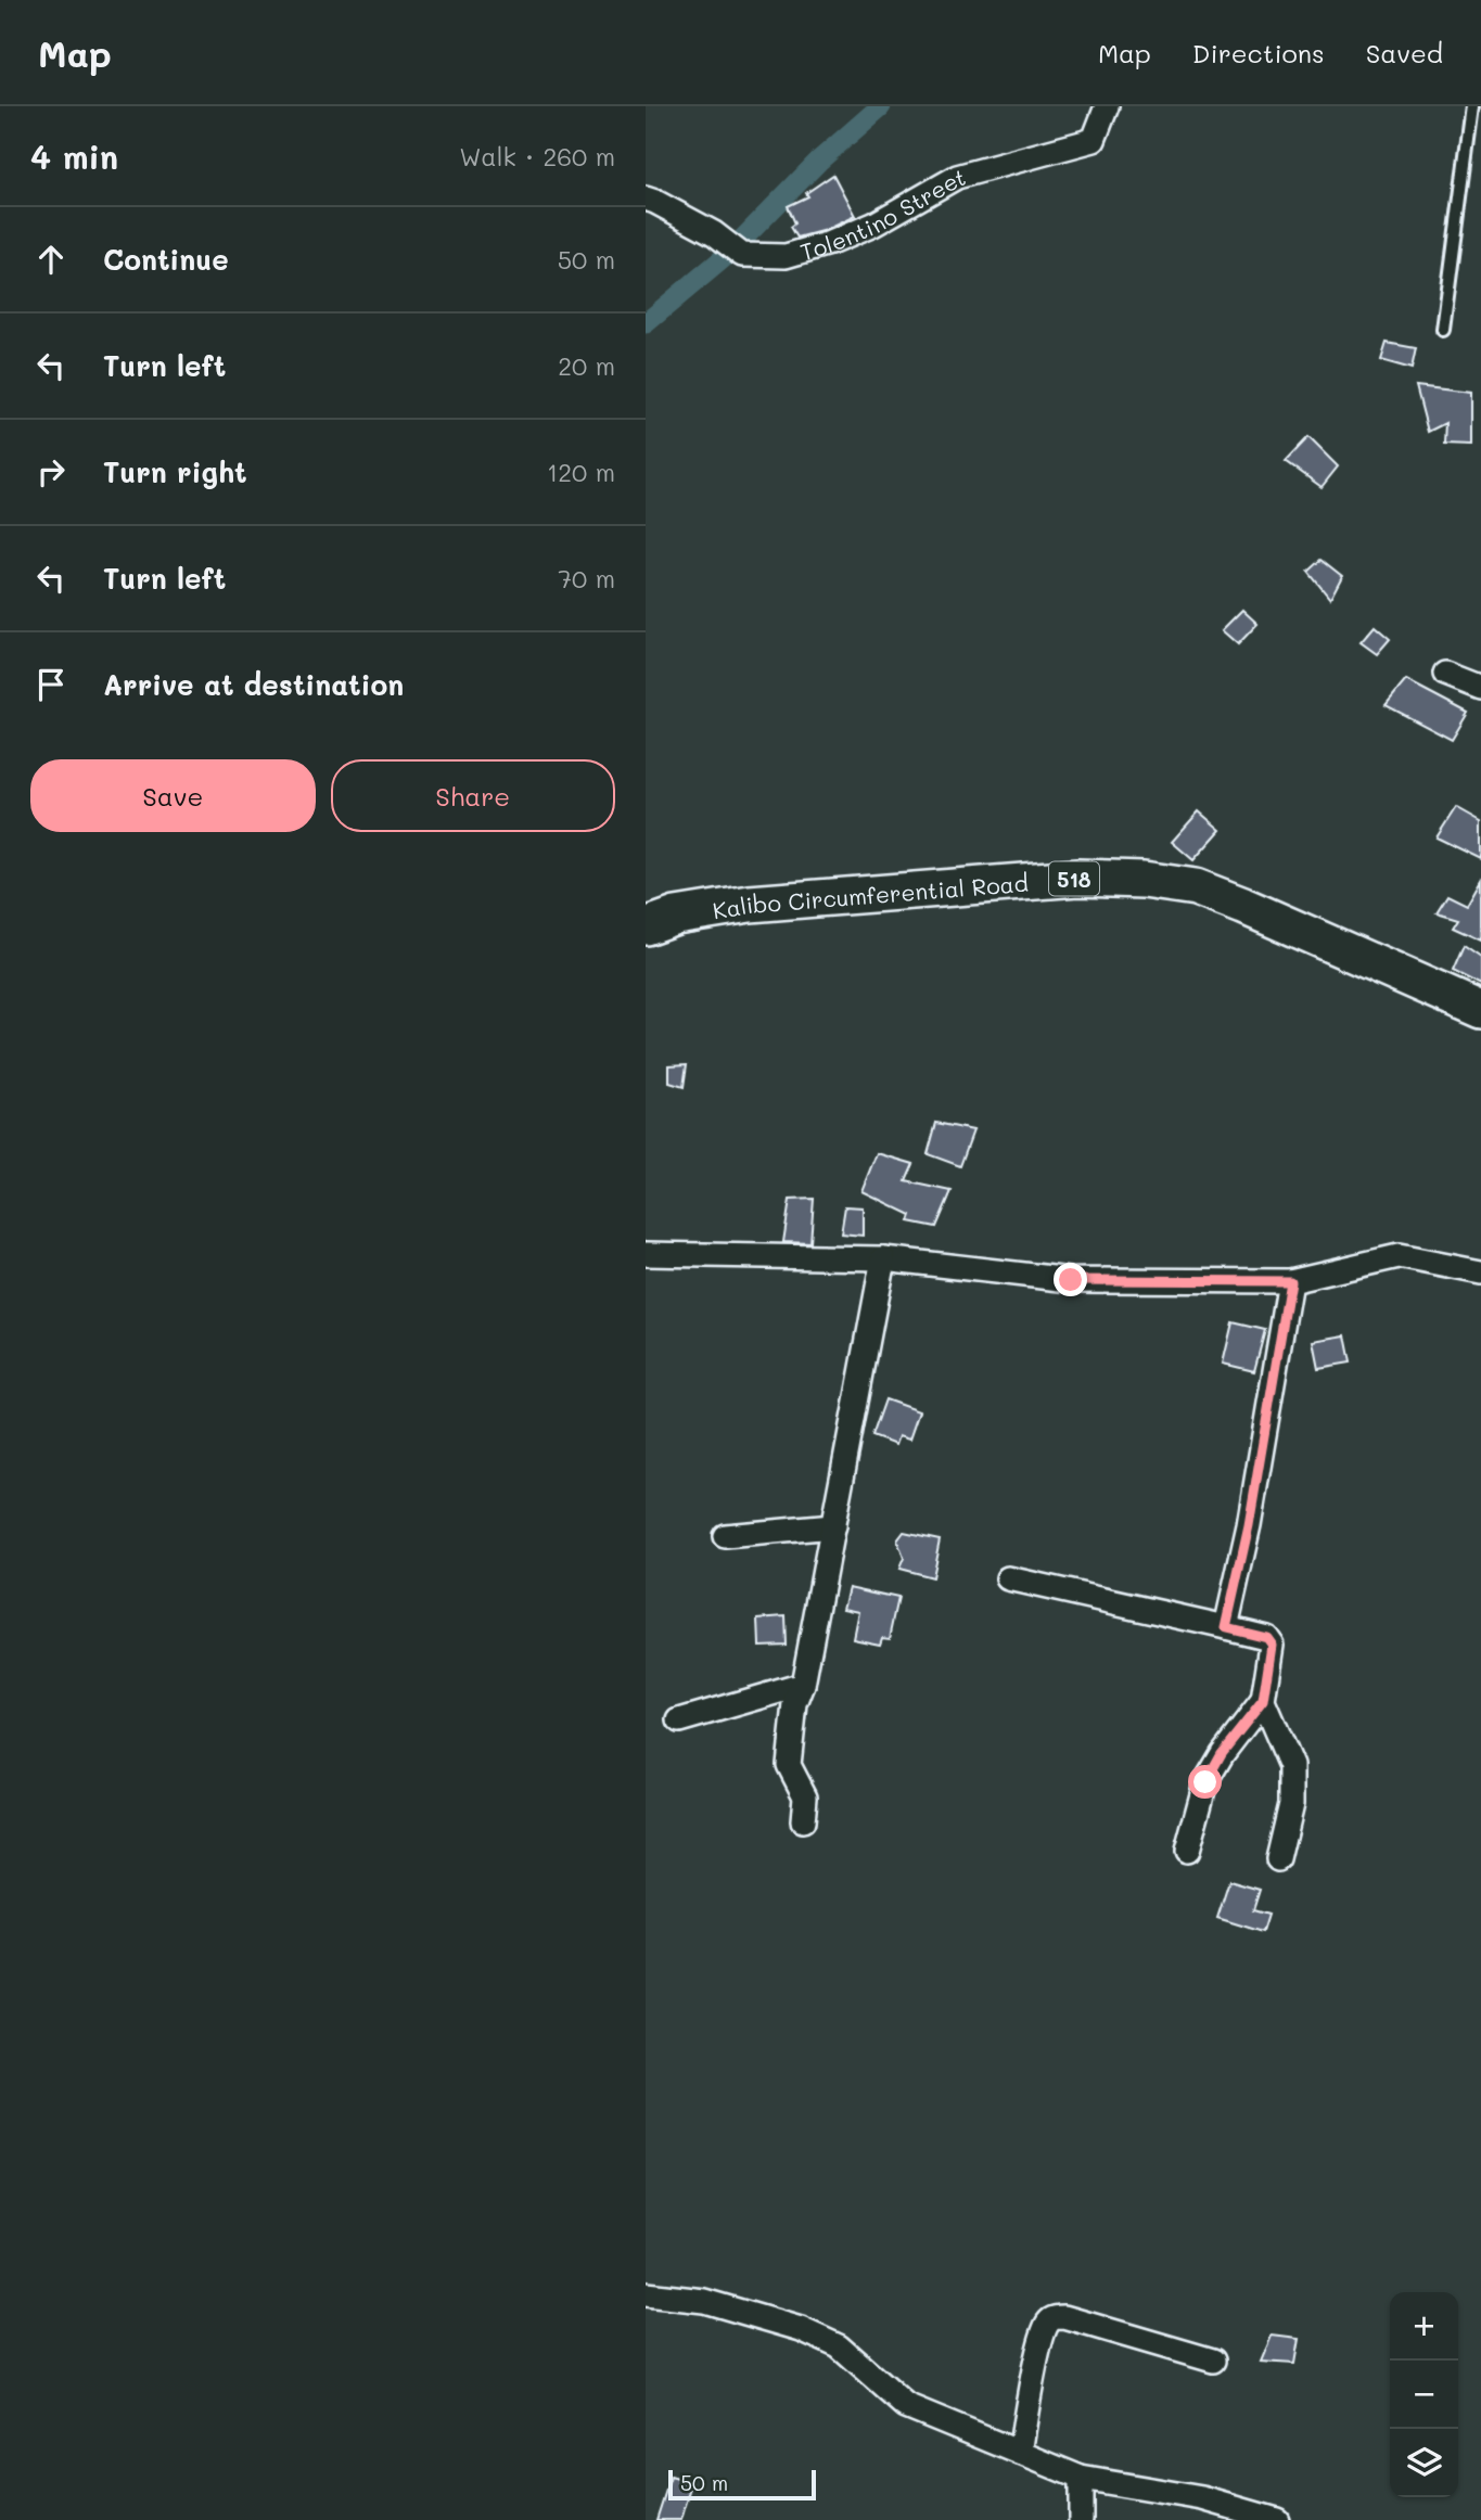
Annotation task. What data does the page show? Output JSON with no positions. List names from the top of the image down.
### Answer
{
  "streets": {
    "main road": ["518", "Kalibo Circumferential Road"],
    "street": ["Tolentino Street"]
  },
  "scale_bar": "50 m",
  "page": {
    "header": "Map",
    "nav": ["Map", "Directions", "Saved"],
    "heading": ["4 min", "Walk · 260 m"],
    "list": [
      ["Continue", "50 m"],
      ["Turn left", "20 m"],
      ["Turn right", "120 m"],
      ["Turn left", "70 m"],
      "Arrive at destination"
    ],
    "buttons": ["Save", "Share"],
    "map_buttons": ["+", "−"],
    "scale": "50 m"
  }
}
